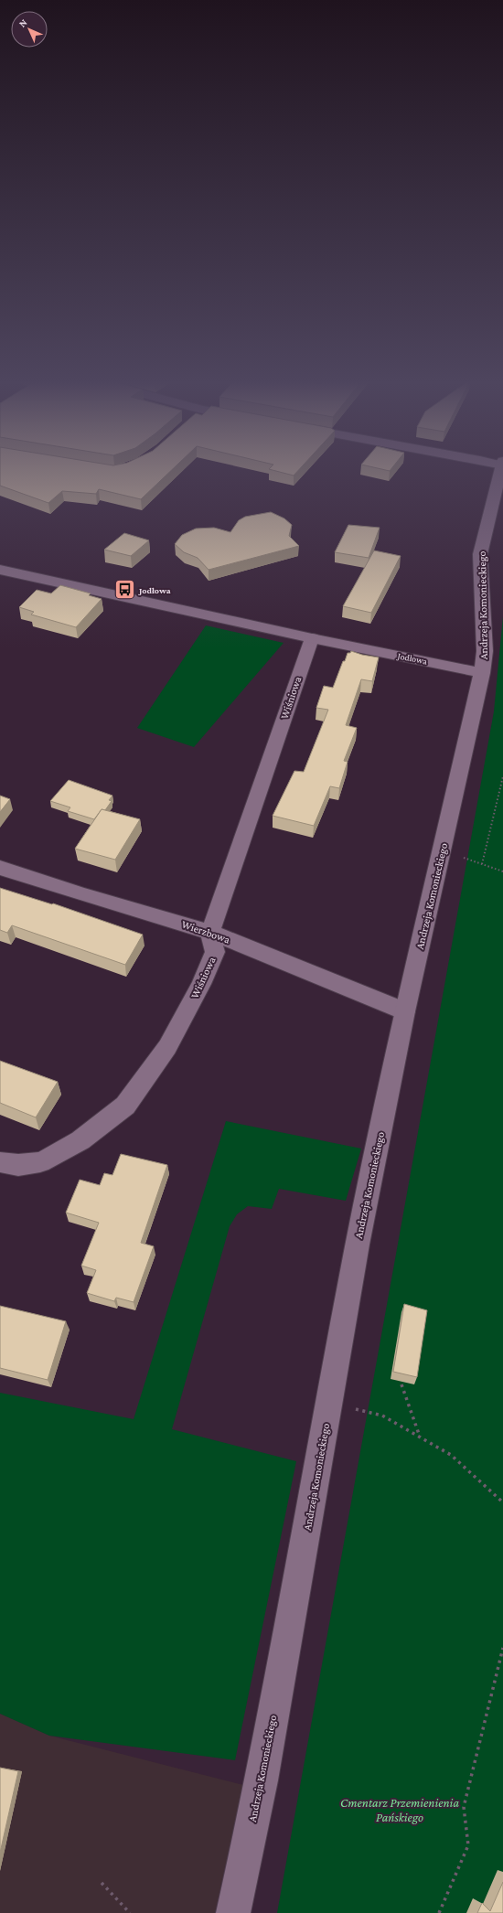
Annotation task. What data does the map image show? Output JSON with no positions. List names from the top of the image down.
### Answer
{
  "streets": {
    "street": [
      "Andrzeja Komonieckiego",
      "Jodłowa",
      "Wiśniowa",
      "Wierzbowa"
    ]
  },
  "crossings": [
    ["Andrzeja Komonieckiego", "Jodłowa"],
    ["Andrzeja Komonieckiego", "Wierzbowa"],
    ["Jodłowa", "Wiśniowa"],
    ["Wiśniowa", "Wierzbowa"]
  ],
  "parks": ["Cmentarz Przemienienia Pańskiego"],
  "places": {
    "bus stop": ["Jodłowa"]
  },
  "north": "top left"
}
